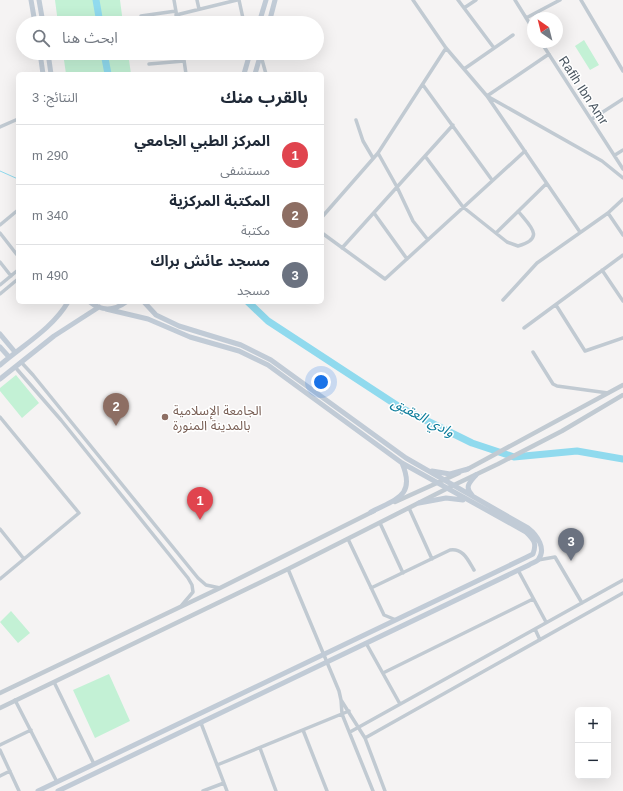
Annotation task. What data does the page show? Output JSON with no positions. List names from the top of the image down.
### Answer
{
  "streets": {
    "street": ["Rafih Ibn Amr"]
  },
  "water": ["وادي العقيق"],
  "places": ["الجامعة الإسلامية بالمدينة المنورة"],
  "north": "top left",
  "page": {
    "search": "ابحث هنا",
    "heading": ["بالقرب منك", "النتائج: 3"],
    "list": [
      {
        "mark": "1",
        "name": "المركز الطبي الجامعي",
        "note": "مستشفى",
        "value": "290 m"
      },
      {
        "mark": "2",
        "name": "المكتبة المركزية",
        "note": "مكتبة",
        "value": "340 m"
      },
      {
        "mark": "3",
        "name": "مسجد عائش براك",
        "note": "مسجد",
        "value": "490 m"
      }
    ],
    "pins": ["2", "1", "3"],
    "map_buttons": ["+", "−"]
  }
}
